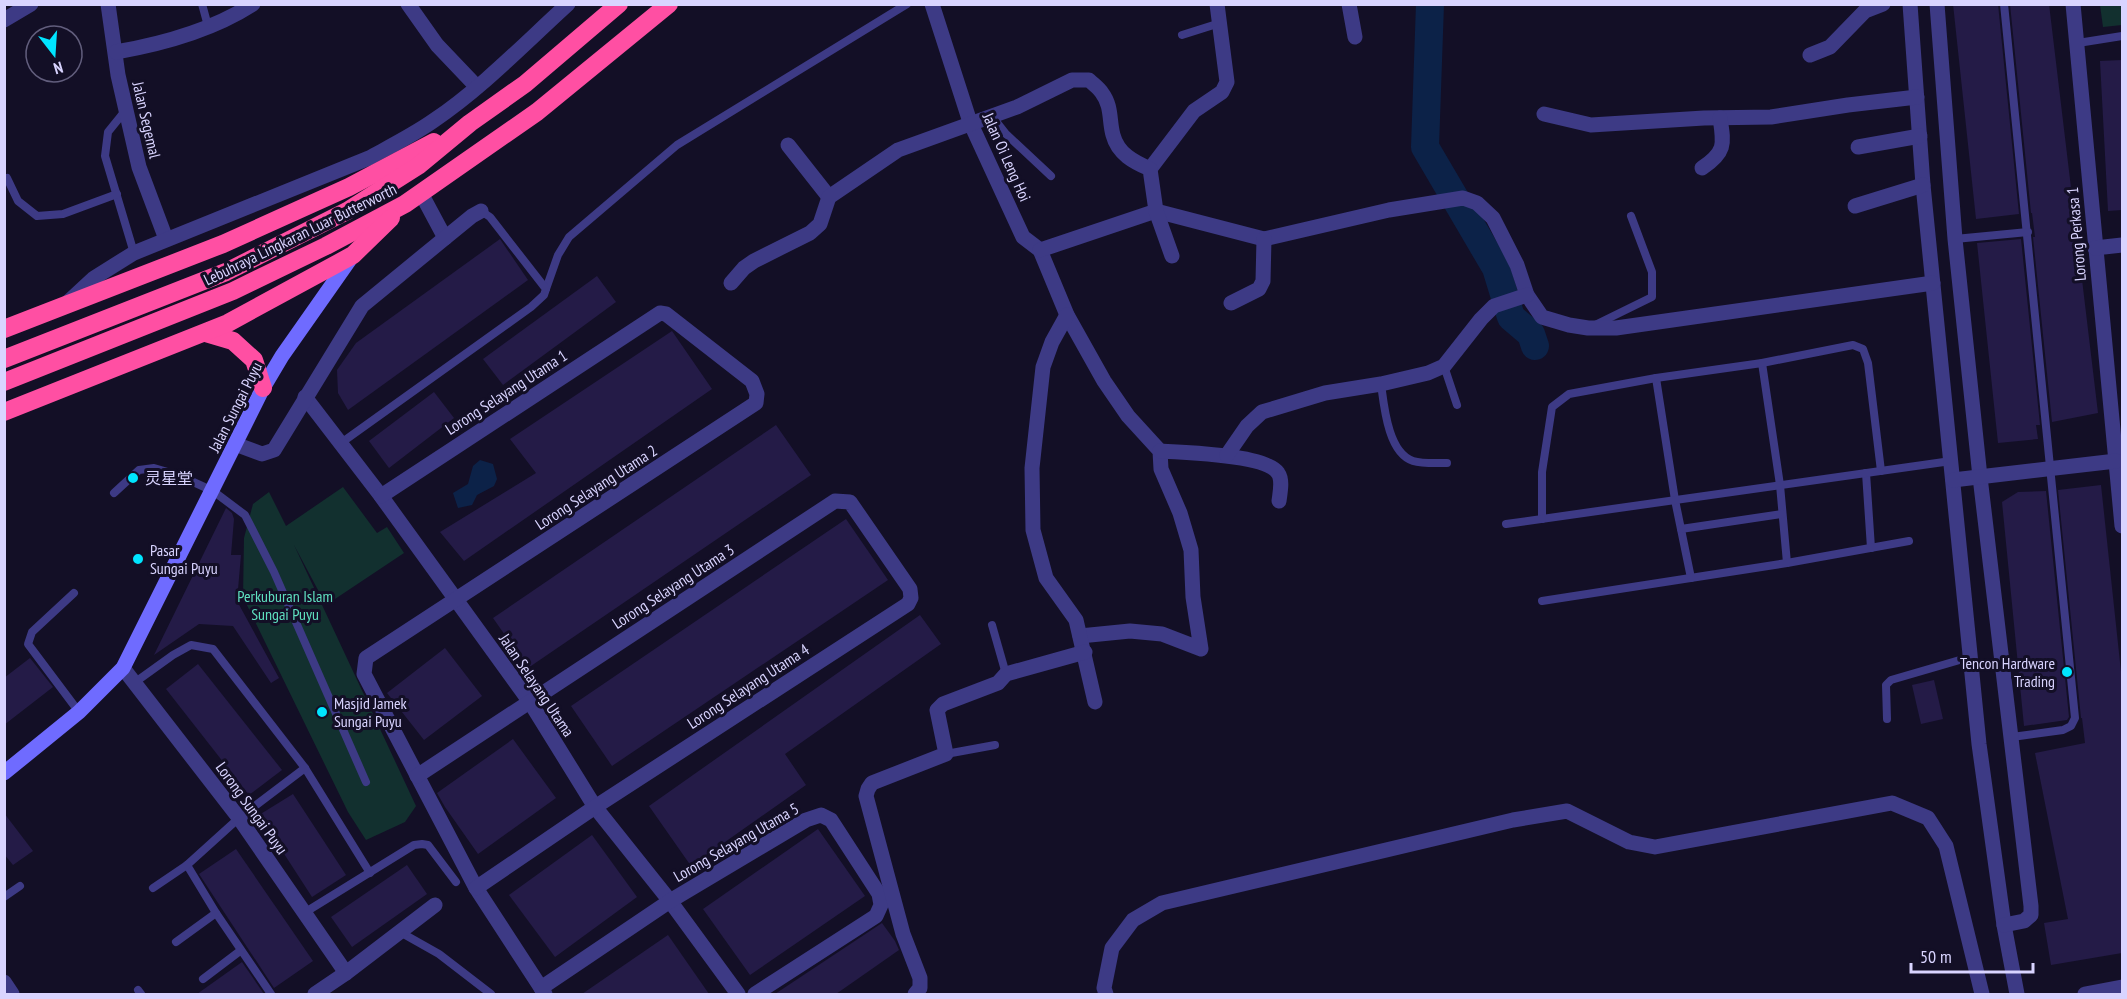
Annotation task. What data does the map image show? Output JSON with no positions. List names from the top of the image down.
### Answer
{
  "streets": {
    "highway": ["Lebuhraya Lingkaran Luar Butterworth"],
    "main road": ["Jalan Sungai Puyu"],
    "street": [
      "Jalan Segemal",
      "Jalan Oi Leng Hoi",
      "Lorong Perkasa 1",
      "Lorong Selayang Utama 1",
      "Lorong Selayang Utama 2",
      "Lorong Selayang Utama 3",
      "Jalan Selayang Utama",
      "Lorong Selayang Utama 4",
      "Lorong Sungai Puyu",
      "Lorong Selayang Utama 5"
    ]
  },
  "crossings": [
    ["Lorong Selayang Utama 1", "Lorong Selayang Utama 2"],
    ["Lorong Selayang Utama 1", "Jalan Selayang Utama"],
    ["Jalan Sungai Puyu", "Lorong Sungai Puyu"],
    ["Lorong Selayang Utama 2", "Lorong Selayang Utama 3"],
    ["Lorong Selayang Utama 2", "Jalan Selayang Utama"],
    ["Lorong Selayang Utama 3", "Jalan Selayang Utama"],
    ["Lorong Selayang Utama 3", "Lorong Selayang Utama 4"],
    ["Jalan Selayang Utama", "Lorong Selayang Utama 4"],
    ["Jalan Selayang Utama", "Lorong Selayang Utama 5"]
  ],
  "parks": ["Perkuburan Islam Sungai Puyu"],
  "places": [
    "灵星堂",
    "Pasar Sungai Puyu",
    "Tencon Hardware Trading",
    "Masjid Jamek Sungai Puyu"
  ],
  "scale_bar": "50 m",
  "north": "bottom"
}
